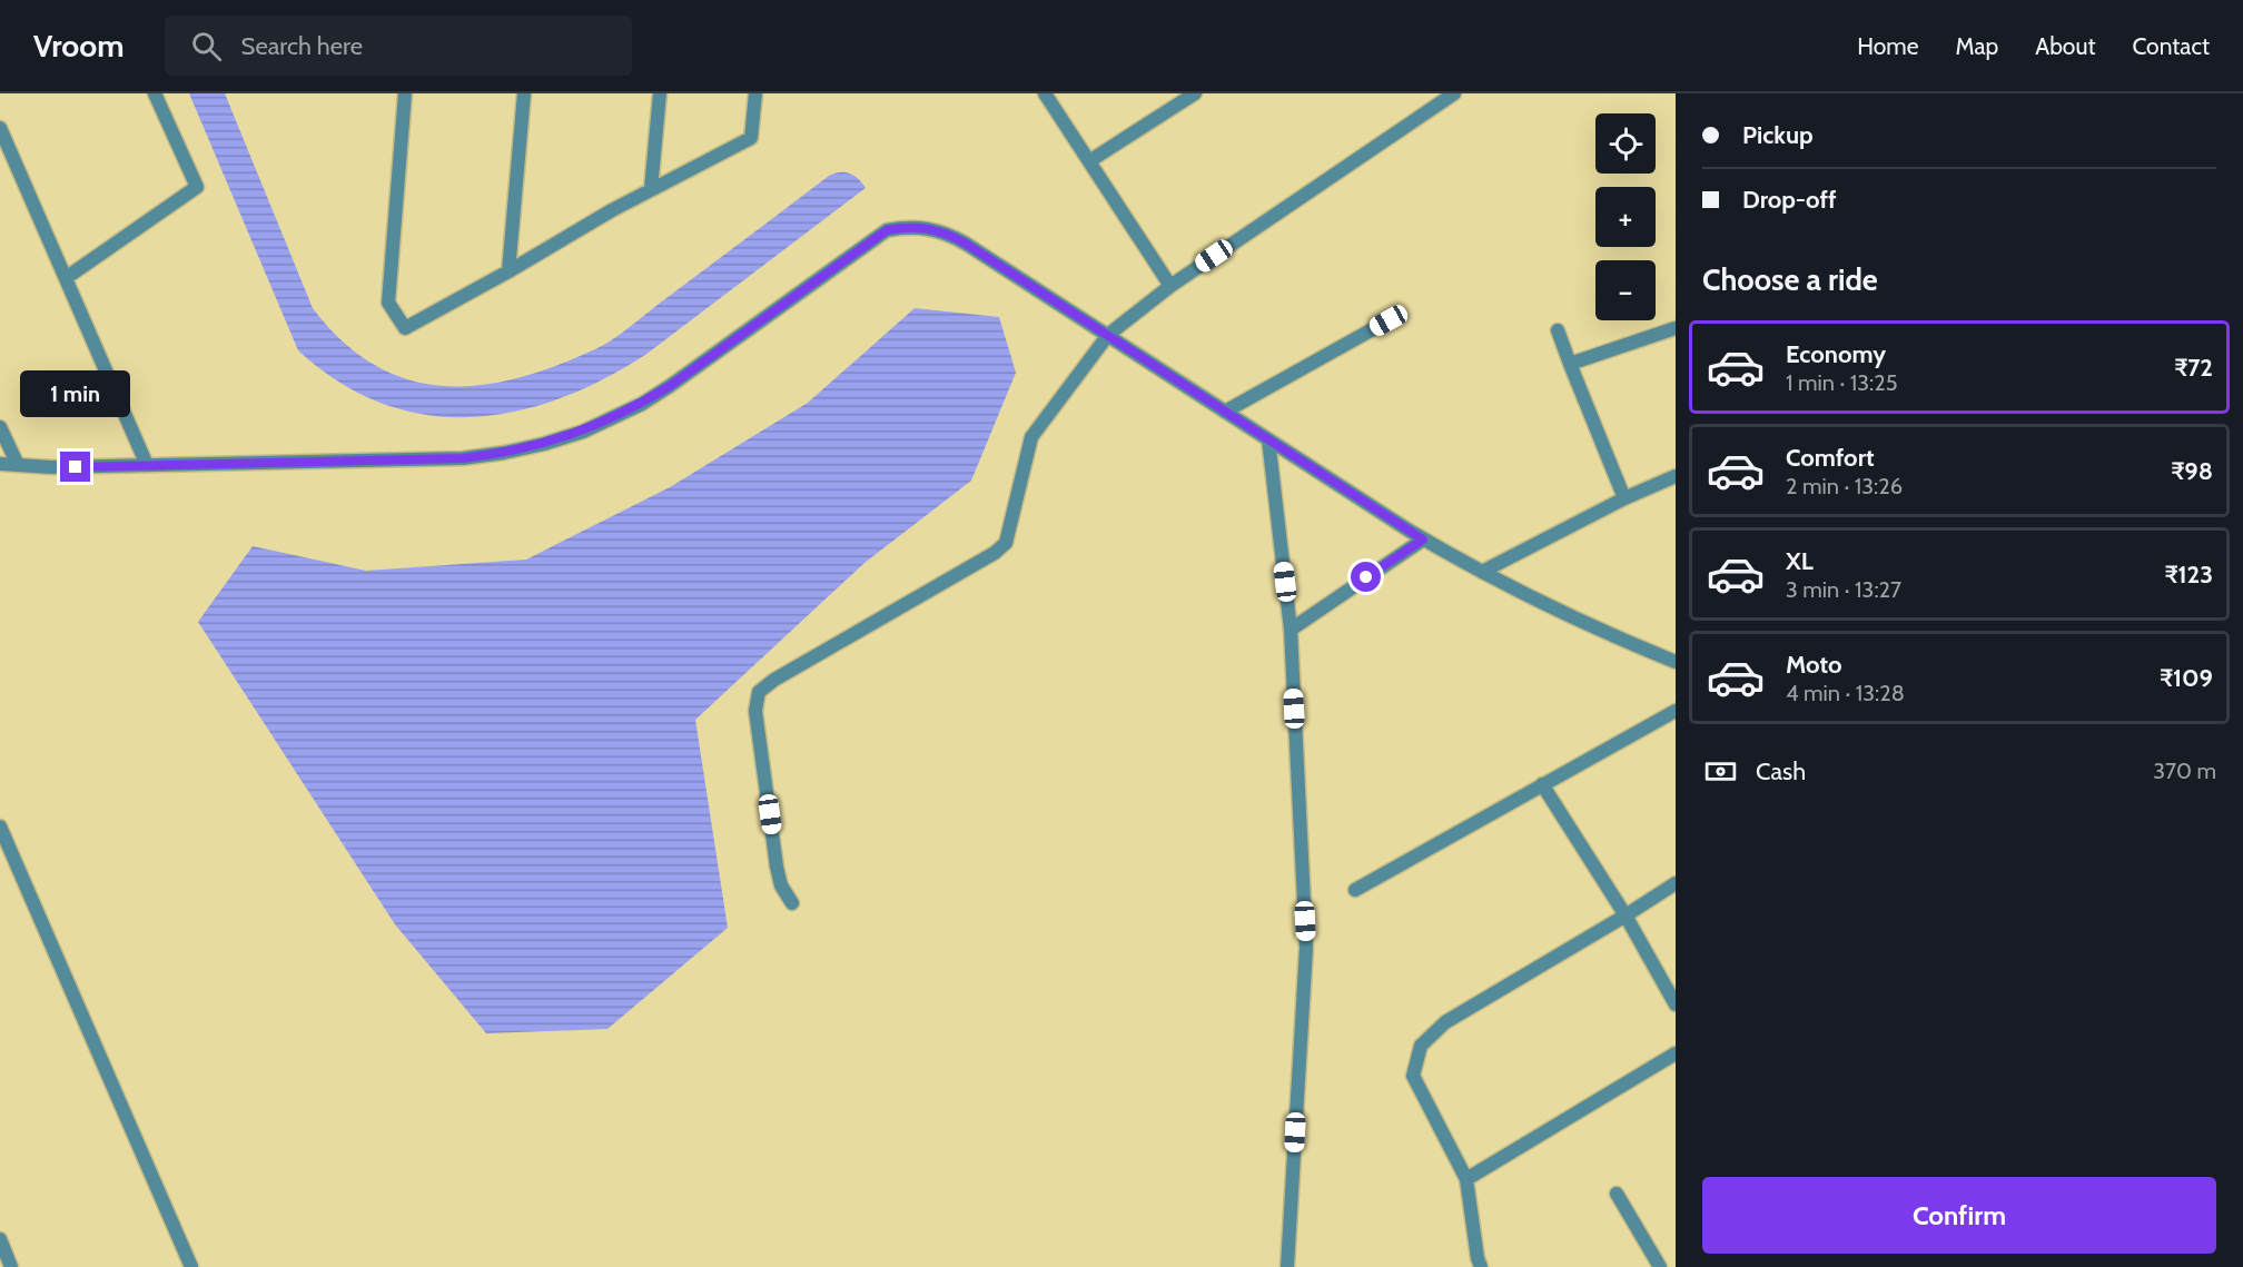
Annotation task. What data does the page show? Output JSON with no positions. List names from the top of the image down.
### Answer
{
  "page": {
    "header": "Vroom",
    "search": "Search here",
    "nav": [
      "Home",
      "Map",
      "About",
      "Contact"
    ],
    "banner": ["Pickup", "Drop-off"],
    "map_buttons": ["+", "−"],
    "heading": "Choose a ride",
    "list": [
      {
        "name": "Economy",
        "note": "1 min · 13:25",
        "value": "₹72"
      },
      {
        "name": "Comfort",
        "note": "2 min · 13:26",
        "value": "₹98"
      },
      {
        "name": "XL",
        "note": "3 min · 13:27",
        "value": "₹123"
      },
      {
        "name": "Moto",
        "note": "4 min · 13:28",
        "value": "₹109"
      }
    ],
    "bubble": "1 min",
    "pay": ["Cash", "370 m"],
    "buttons": "Confirm"
  }
}
